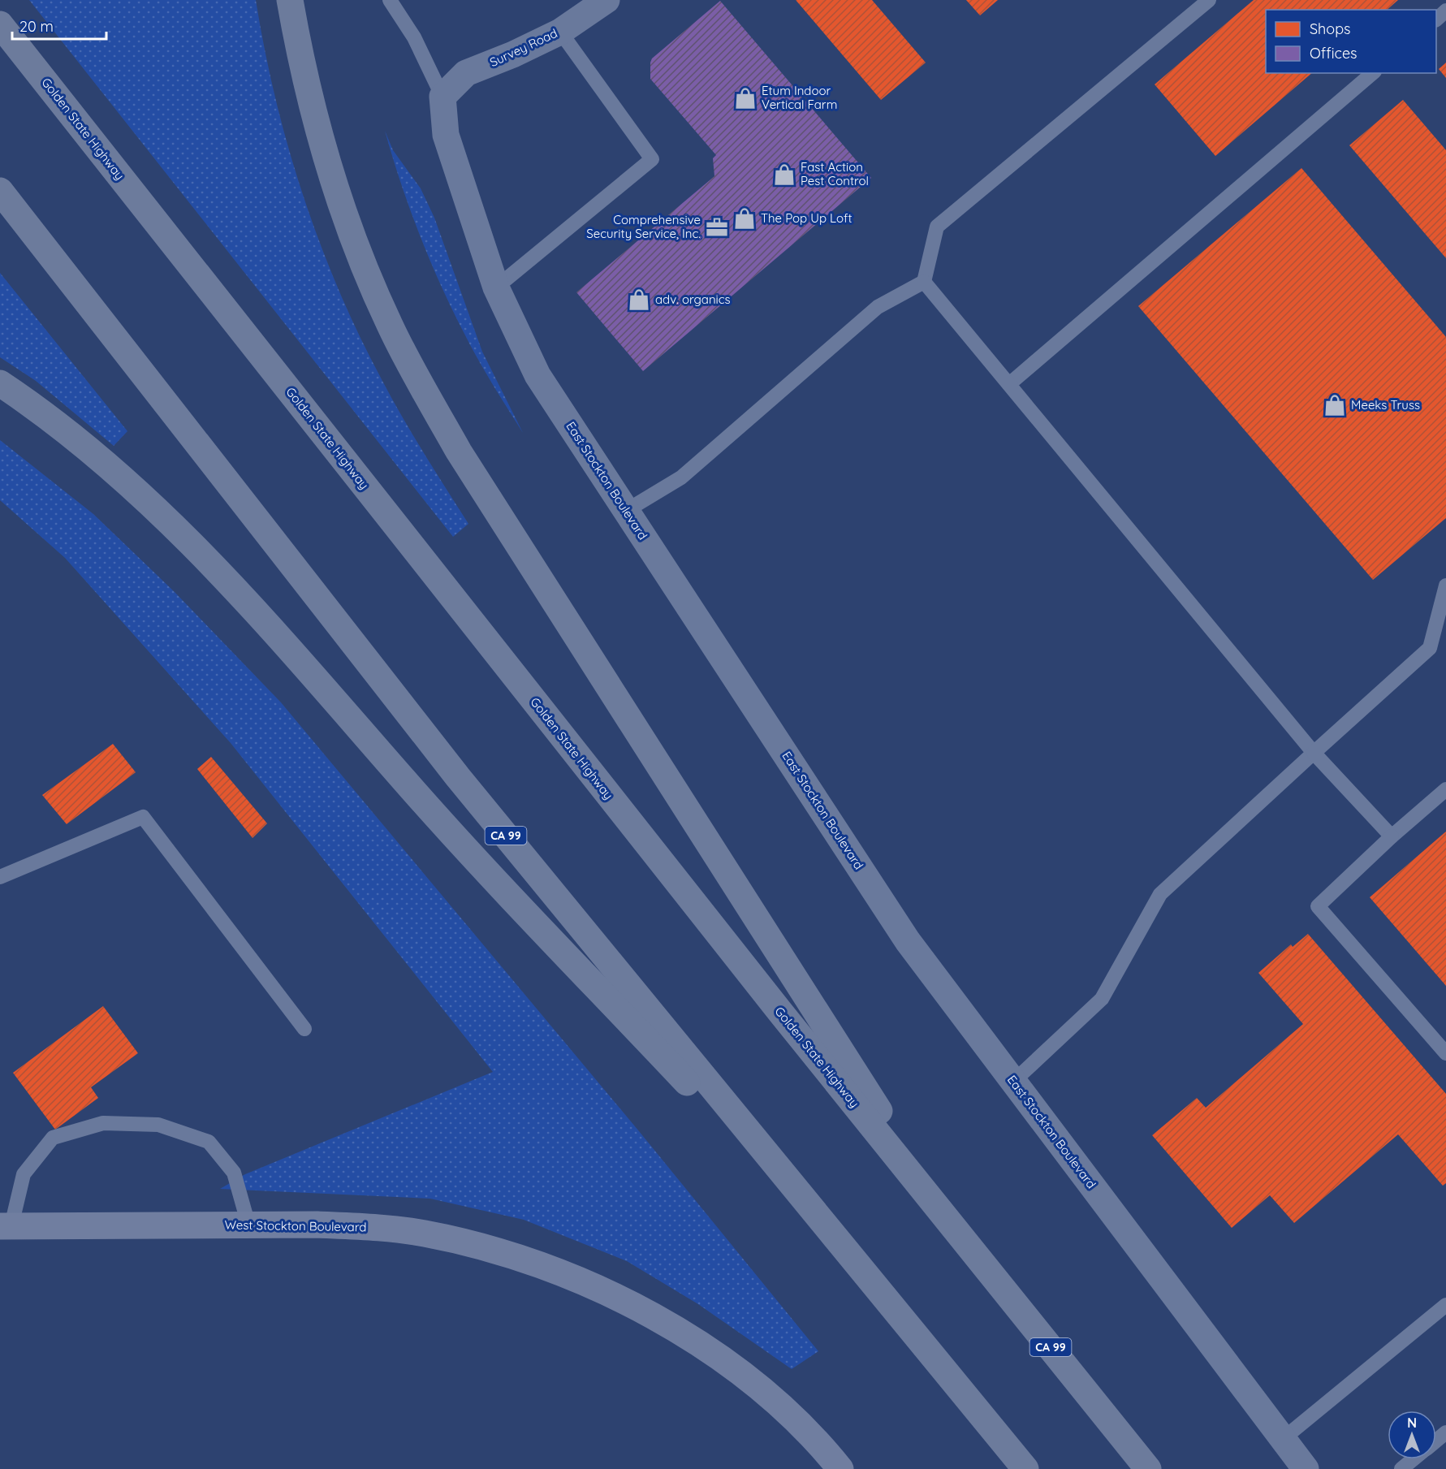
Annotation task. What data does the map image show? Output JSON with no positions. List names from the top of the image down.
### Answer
{
  "streets": {
    "highway": ["Golden State Highway", "CA 99"],
    "street": ["Survey Road", "East Stockton Boulevard", "West Stockton Boulevard"]
  },
  "crossings": [
    ["Survey Road", "East Stockton Boulevard"]
  ],
  "places": {
    "shop": [
      "Etum Indoor Vertical Farm",
      "Fast Action Pest Control",
      "The Pop Up Loft",
      "adv. organics",
      "Meeks Truss"
    ],
    "office": ["Comprehensive Security Service, Inc."]
  },
  "legend": ["Shops", "Offices"],
  "scale_bar": "20 m",
  "north": "top"
}
